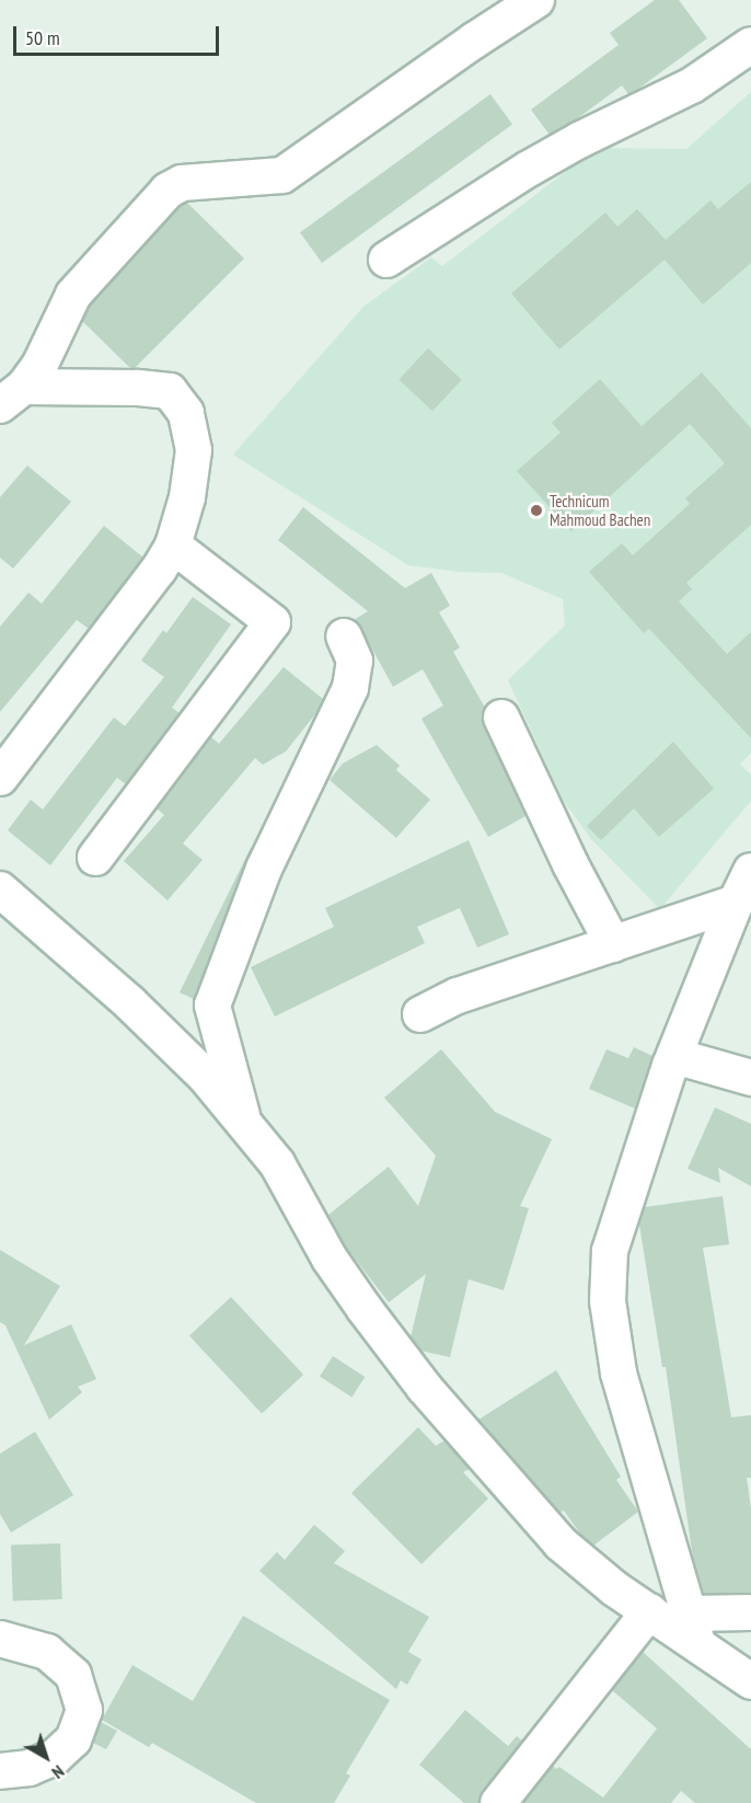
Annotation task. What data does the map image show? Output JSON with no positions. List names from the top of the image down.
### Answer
{
  "places": ["Technicum Mahmoud Bachen"],
  "scale_bar": "50 m",
  "north": "bottom right"
}
